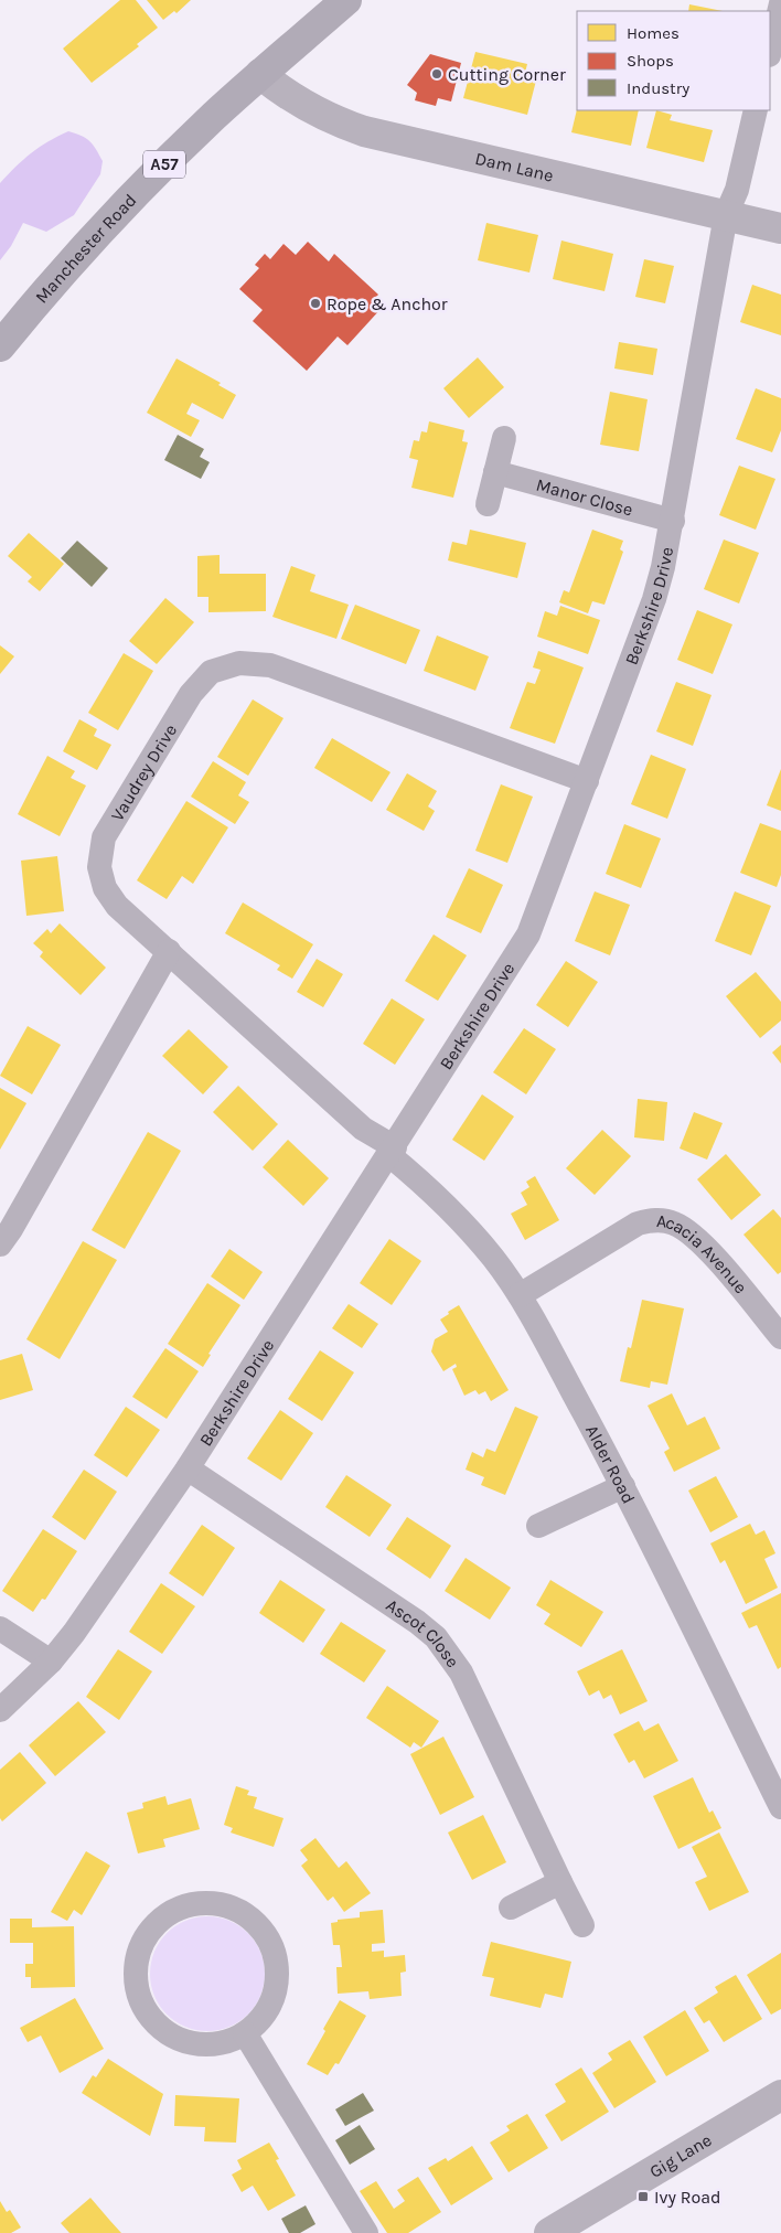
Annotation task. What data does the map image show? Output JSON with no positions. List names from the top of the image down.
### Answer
{
  "streets": {
    "main road": ["A57", "Manchester Road"],
    "street": [
      "Dam Lane",
      "Manor Close",
      "Berkshire Drive",
      "Vaudrey Drive",
      "Acacia Avenue",
      "Alder Road",
      "Ascot Close",
      "Gig Lane"
    ]
  },
  "crossings": [
    ["Dam Lane", "Manchester Road"],
    ["Dam Lane", "Berkshire Drive"],
    ["Manor Close", "Berkshire Drive"],
    ["Berkshire Drive", "Vaudrey Drive"],
    ["Berkshire Drive", "Alder Road"],
    ["Berkshire Drive", "Ascot Close"],
    ["Vaudrey Drive", "Alder Road"],
    ["Acacia Avenue", "Alder Road"]
  ],
  "places": {
    "other": ["Cutting Corner", "Rope & Anchor"],
    "transit": ["Ivy Road"]
  },
  "legend": ["Homes", "Shops", "Industry"]
}
